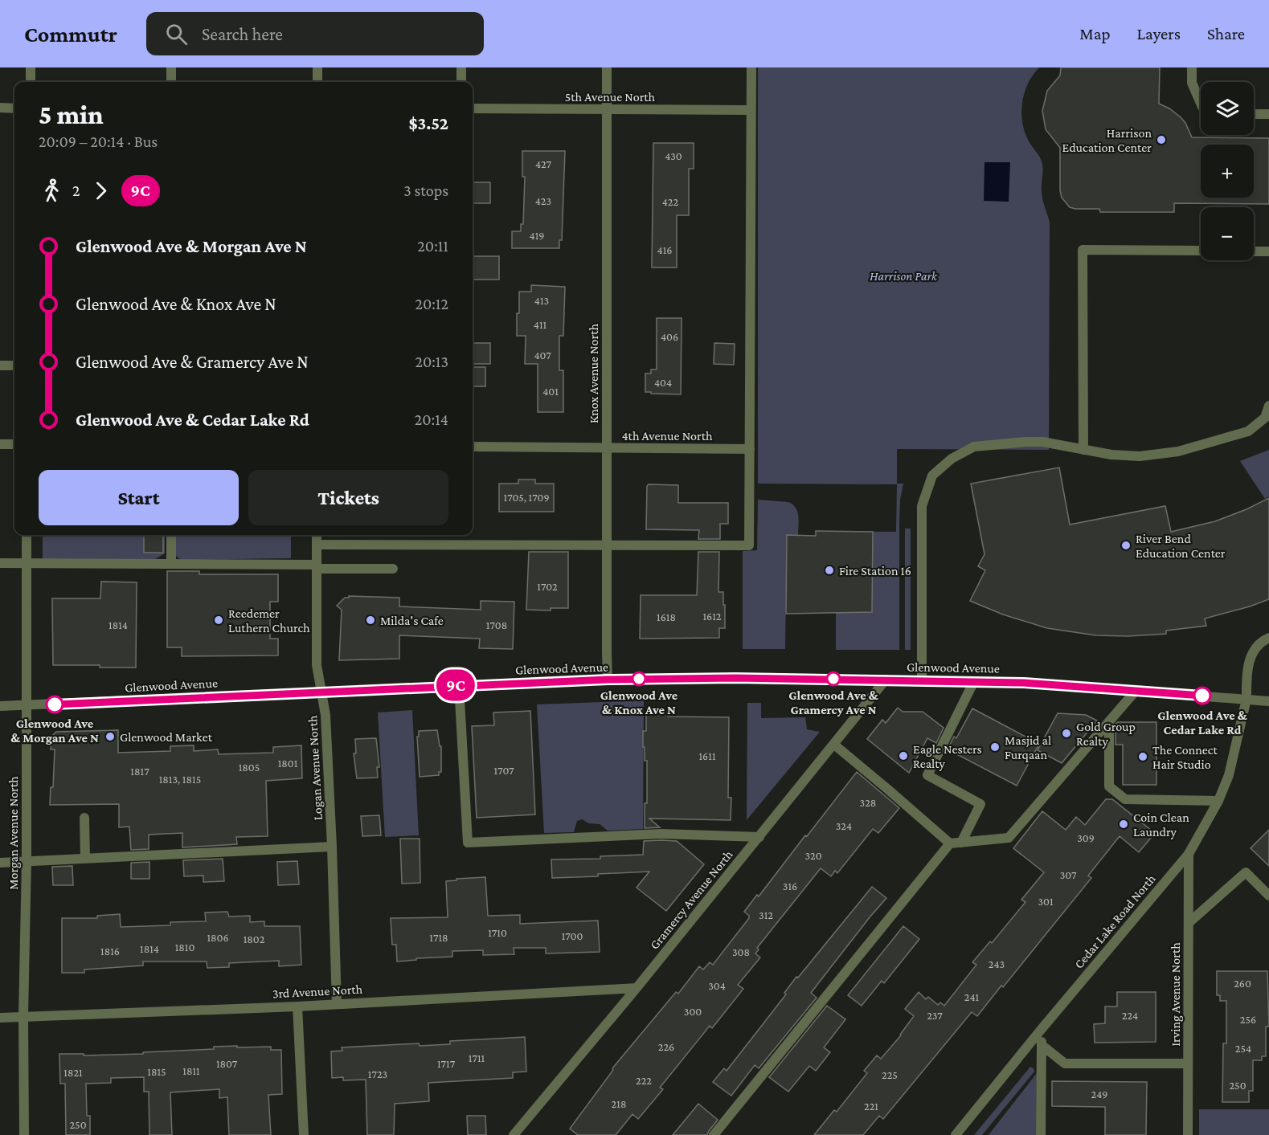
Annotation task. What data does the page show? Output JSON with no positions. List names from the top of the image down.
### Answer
{
  "streets": {
    "street": [
      "5th Avenue North",
      "Knox Avenue North",
      "4th Avenue North",
      "Glenwood Avenue",
      "Logan Avenue North",
      "Morgan Avenue North",
      "Gramercy Avenue North",
      "Cedar Lake Road North",
      "3rd Avenue North",
      "Irving Avenue North"
    ]
  },
  "crossings": [
    ["5th Avenue North", "Knox Avenue North"],
    ["Knox Avenue North", "4th Avenue North"],
    ["Knox Avenue North", "Glenwood Avenue"],
    ["Glenwood Avenue", "Logan Avenue North"],
    ["Glenwood Avenue", "Morgan Avenue North"],
    ["Glenwood Avenue", "Gramercy Avenue North"],
    ["Glenwood Avenue", "Cedar Lake Road North"],
    ["Logan Avenue North", "3rd Avenue North"],
    ["Morgan Avenue North", "3rd Avenue North"],
    ["Gramercy Avenue North", "3rd Avenue North"],
    ["Cedar Lake Road North", "Irving Avenue North"]
  ],
  "parks": ["Harrison Park"],
  "places": [
    "Harrison Education Center",
    "River Bend Education Center",
    "Fire Station 16",
    "Reedemer Luthern Church",
    "Milda's Cafe",
    "Glenwood Ave & Knox Ave N",
    "Glenwood Ave & Gramercy Ave N",
    "Glenwood Ave & Cedar Lake Rd",
    "Glenwood Ave & Morgan Ave N",
    "Gold Group Realty",
    "Glenwood Market",
    "Masjid al Furqaan",
    "Eagle Nesters Realty",
    "The Connect Hair Studio",
    "Coin Clean Laundry"
  ],
  "lines": ["bus line 9C"],
  "house_numbers": [
    "430",
    "427",
    "423",
    "422",
    "419",
    "416",
    "413",
    "411",
    "406",
    "407",
    "404",
    "401",
    "1705, 1709",
    "1702",
    "1612",
    "1618",
    "1814",
    "1708",
    "1611",
    "1801",
    "1805",
    "1707",
    "1817",
    "1813, 1815",
    "328",
    "324",
    "309",
    "320",
    "307",
    "316",
    "301",
    "312",
    "1710",
    "1700",
    "1806",
    "1718",
    "1802",
    "1810",
    "1814",
    "1816",
    "308",
    "243",
    "260",
    "304",
    "241",
    "300",
    "237",
    "224",
    "256",
    "226",
    "254",
    "1711",
    "1807",
    "1717",
    "1811",
    "1815",
    "1821",
    "1723",
    "225",
    "222",
    "250",
    "249",
    "218",
    "221",
    "250"
  ],
  "page": {
    "header": "Commutr",
    "search": "Search here",
    "nav": ["Map", "Layers", "Share"],
    "on_map": "9C",
    "map_buttons": ["+", "−"],
    "heading": ["5 min", "20:09 – 20:14 · Bus", "$3.52"],
    "legs": ["2", "9C", "3 stops"],
    "list": [
      {
        "name": "Glenwood Ave & Morgan Ave N",
        "value": "20:11"
      },
      {
        "name": "Glenwood Ave & Knox Ave N",
        "value": "20:12"
      },
      {
        "name": "Glenwood Ave & Gramercy Ave N",
        "value": "20:13"
      },
      {
        "name": "Glenwood Ave & Cedar Lake Rd",
        "value": "20:14"
      }
    ],
    "buttons": ["Start", "Tickets"]
  }
}
